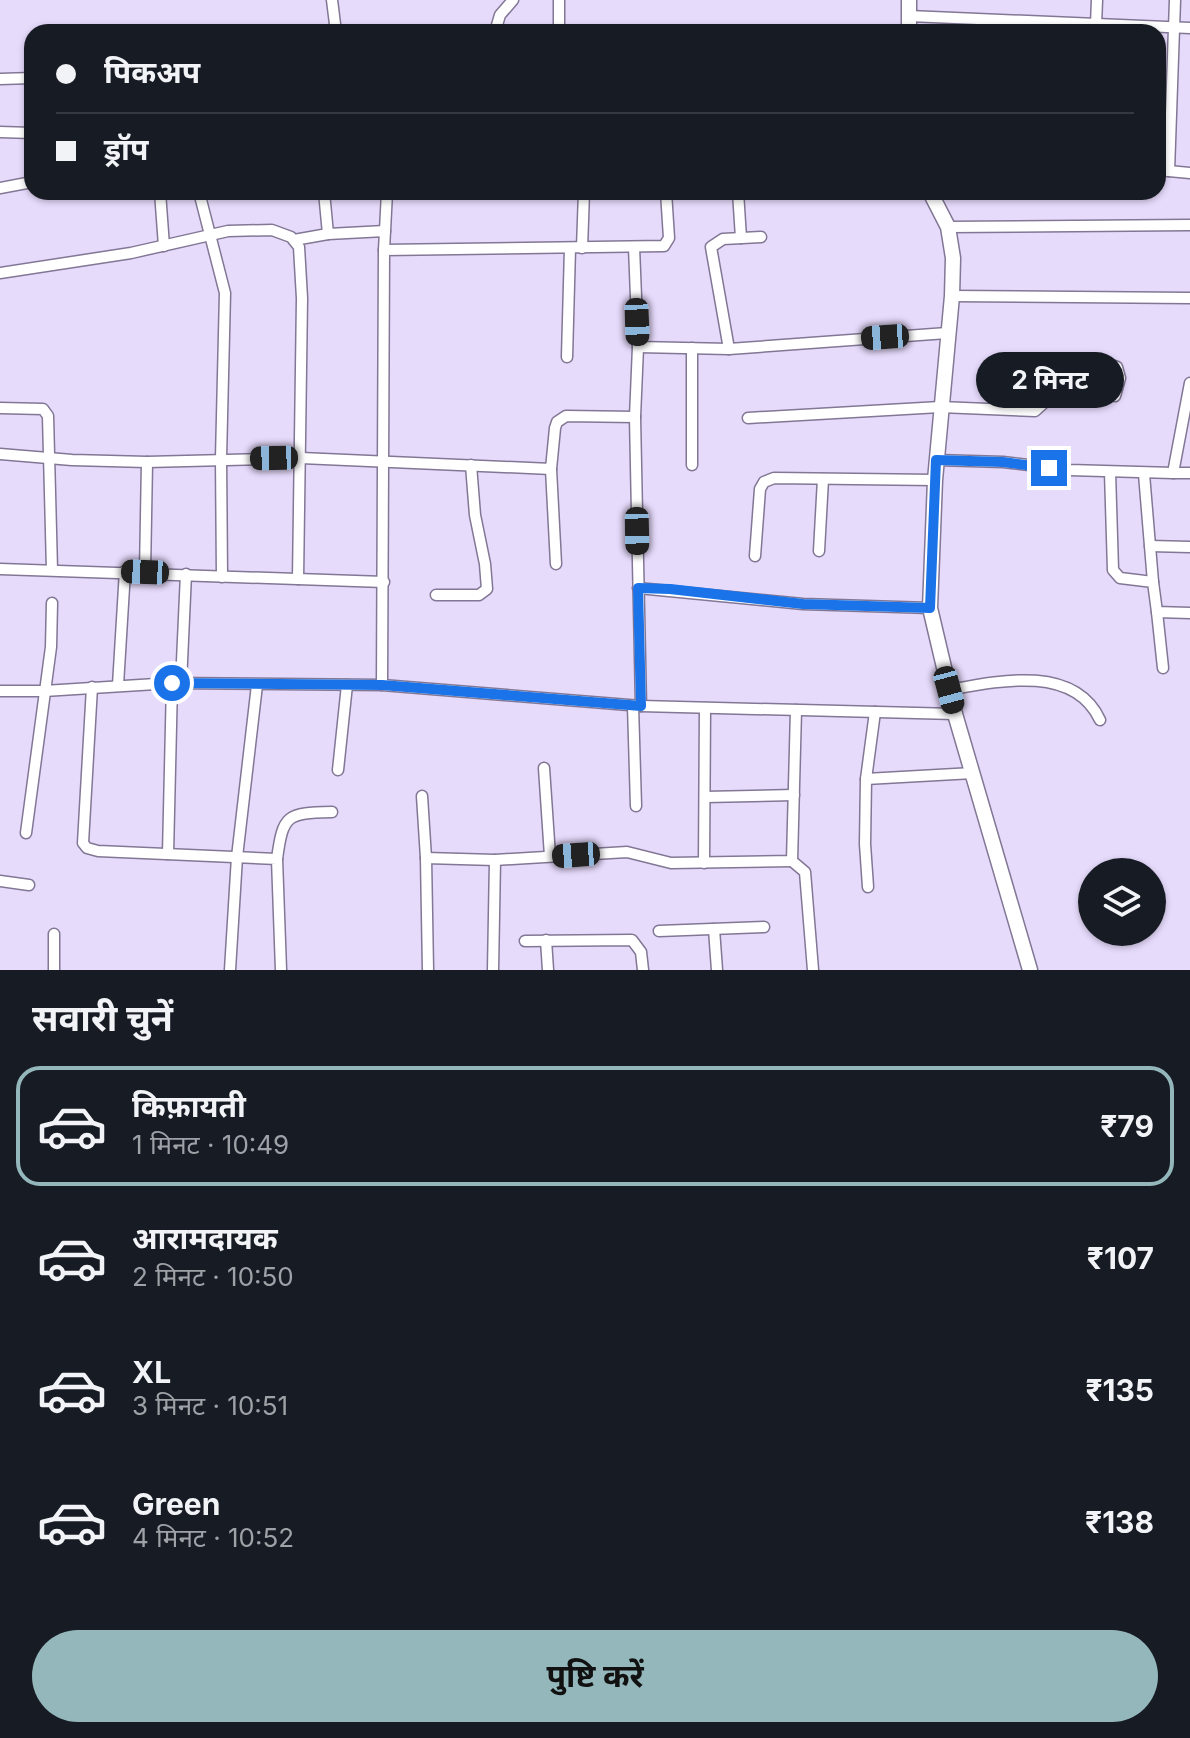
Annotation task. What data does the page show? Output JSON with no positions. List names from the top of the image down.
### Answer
{
  "page": {
    "banner": ["पिकअप", "ड्रॉप"],
    "bubble": "2 मिनट",
    "heading": "सवारी चुनें",
    "list": [
      {
        "name": "किफ़ायती",
        "note": "1 मिनट · 10:49",
        "value": "₹79"
      },
      {
        "name": "आरामदायक",
        "note": "2 मिनट · 10:50",
        "value": "₹107"
      },
      {
        "name": "XL",
        "note": "3 मिनट · 10:51",
        "value": "₹135"
      },
      {
        "name": "Green",
        "note": "4 मिनट · 10:52",
        "value": "₹138"
      }
    ],
    "buttons": "पुष्टि करें"
  }
}
